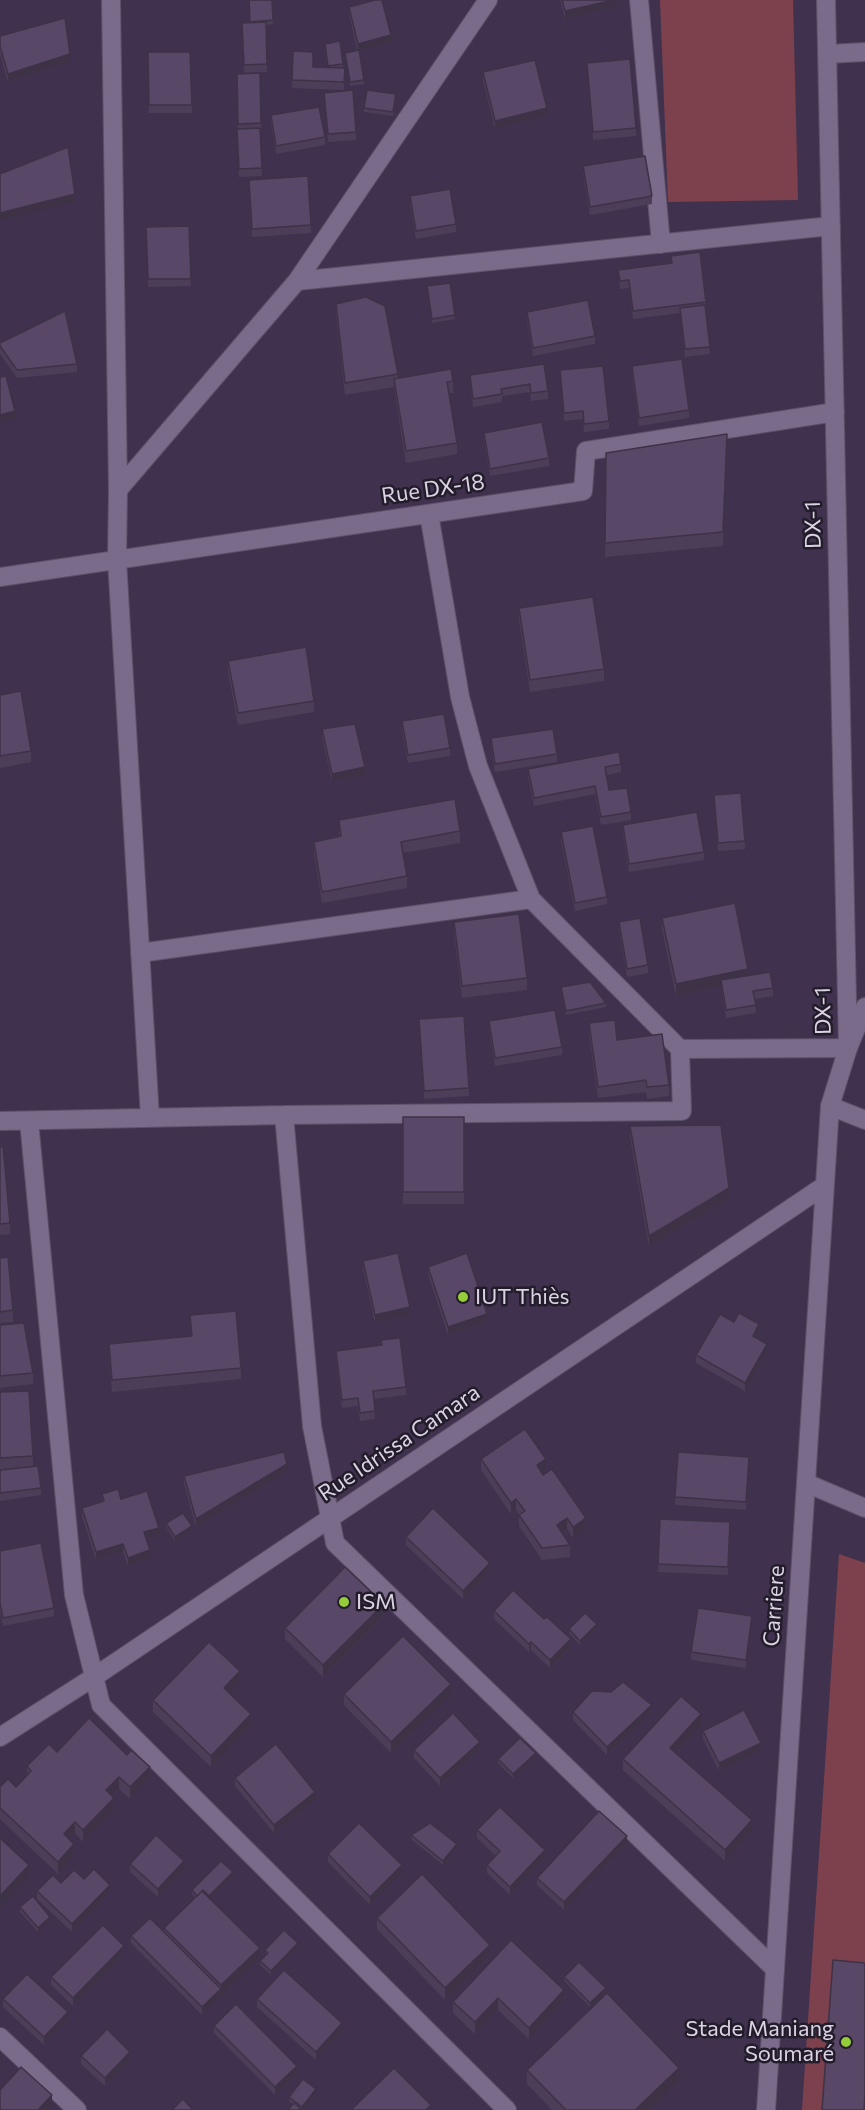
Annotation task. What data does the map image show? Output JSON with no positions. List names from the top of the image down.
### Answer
{
  "streets": {
    "street": [
      "Rue DX-18",
      "DX-1",
      "Rue Idrissa Camara",
      "Carriere"
    ]
  },
  "crossings": [
    ["Rue DX-18", "DX-1"],
    ["DX-1", "Carriere"],
    ["Rue Idrissa Camara", "Carriere"]
  ],
  "places": ["IUT Thiès", "ISM", "Stade Maniang Soumaré"]
}
